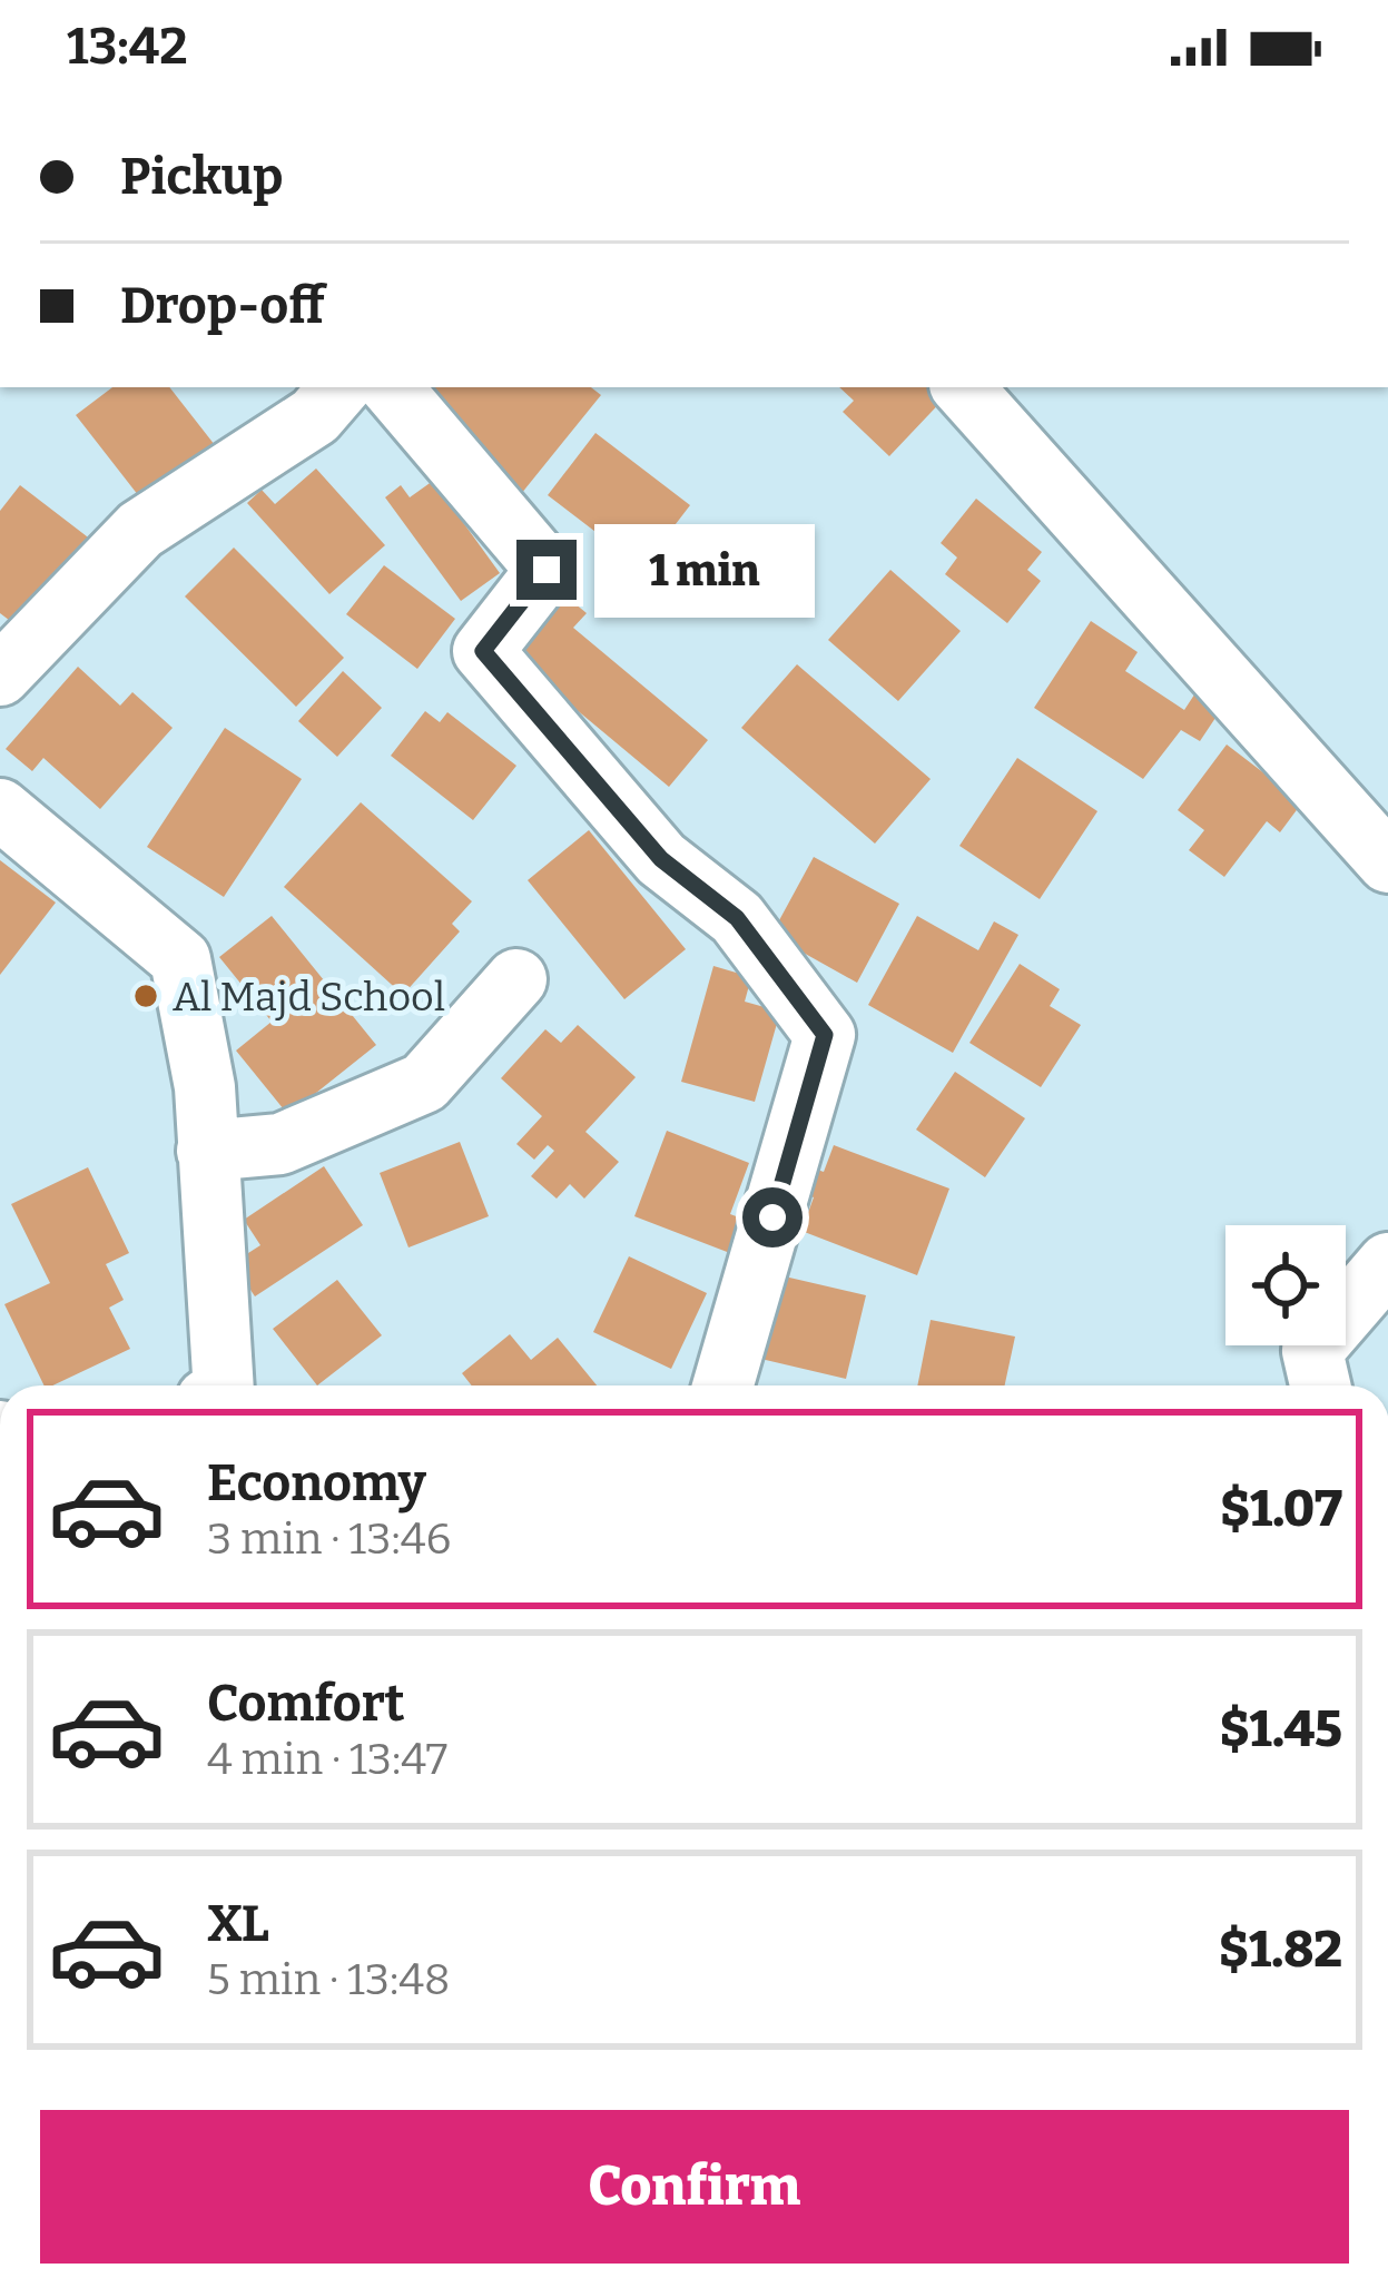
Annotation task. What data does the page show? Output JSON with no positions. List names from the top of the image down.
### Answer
{
  "places": ["Al Majd School"],
  "page": {
    "status": "13:42",
    "banner": ["Pickup", "Drop-off"],
    "bubble": "1 min",
    "list": [
      {
        "name": "Economy",
        "note": "3 min · 13:46",
        "value": "$1.07"
      },
      {
        "name": "Comfort",
        "note": "4 min · 13:47",
        "value": "$1.45"
      },
      {
        "name": "XL",
        "note": "5 min · 13:48",
        "value": "$1.82"
      }
    ],
    "buttons": "Confirm"
  }
}
